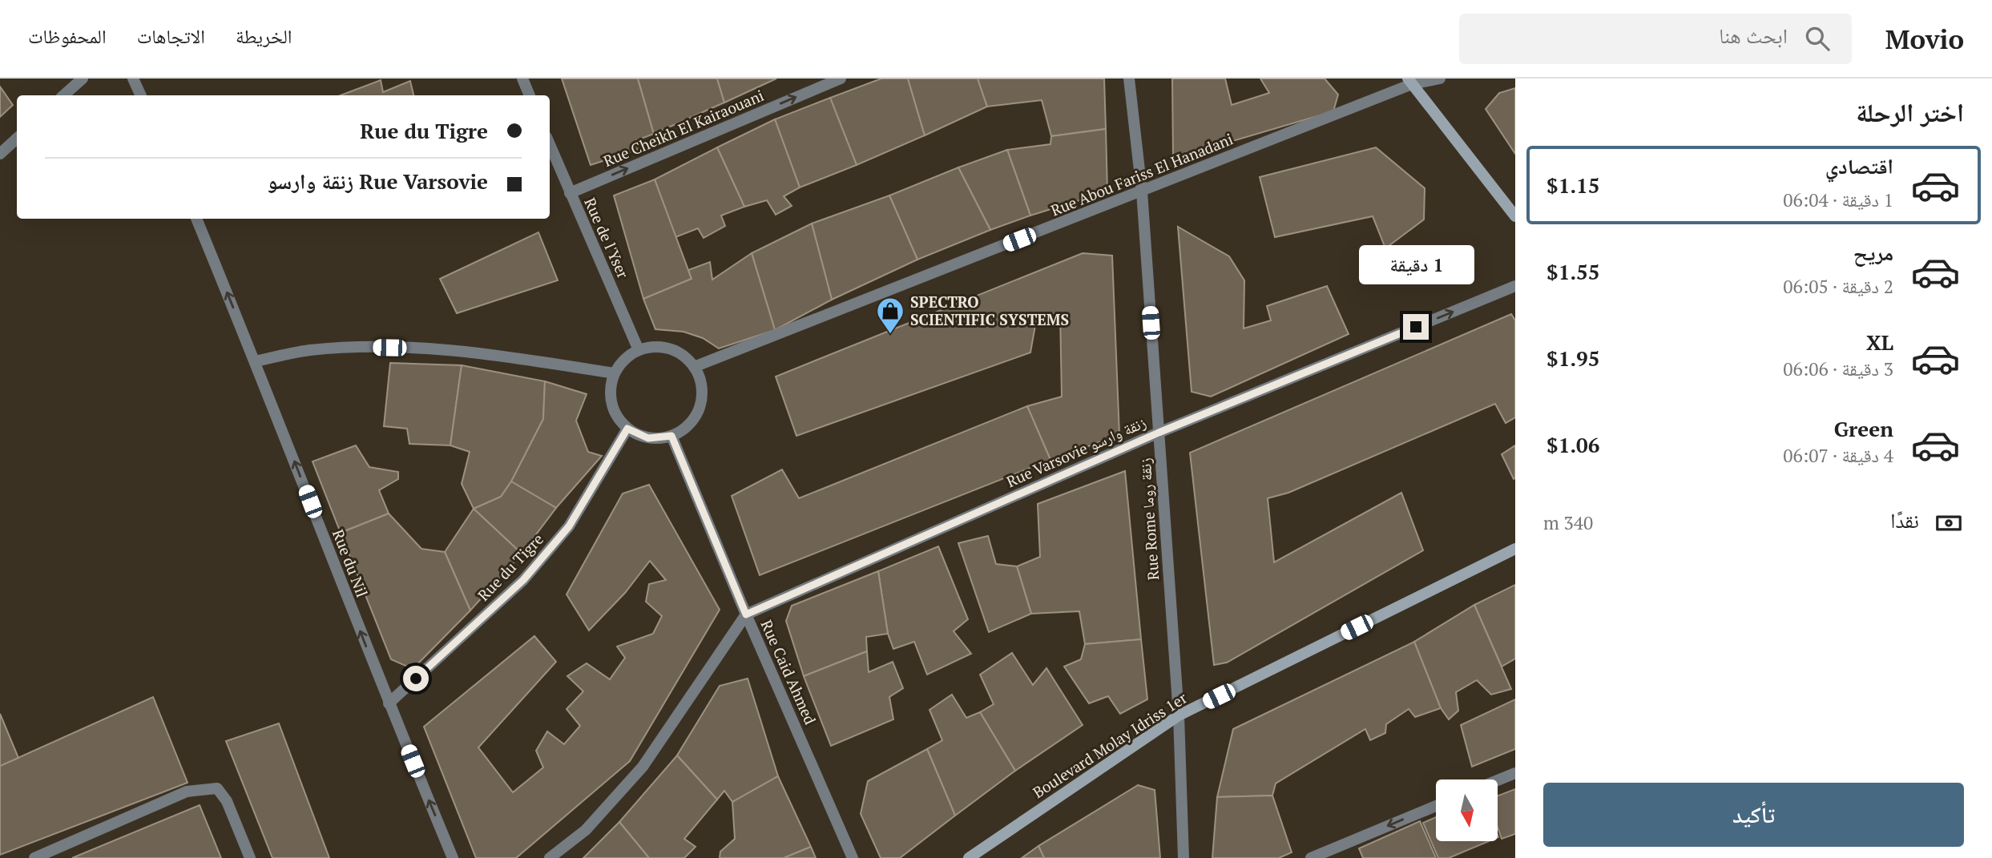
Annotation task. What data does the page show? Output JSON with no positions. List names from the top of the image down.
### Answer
{
  "streets": {
    "street": [
      "Rue Cheikh El Kairaouani",
      "Rue Abou Fariss El Hanadani",
      "Rue de l'Yser",
      "Rue Varsovie زنقة وارسو",
      "Rue Rome زنقة روما",
      "Rue du Nil",
      "Rue du Tigre",
      "Rue Caid Ahmed",
      "Boulevard Molay Idriss 1er"
    ]
  },
  "crossings": [
    ["Rue Cheikh El Kairaouani", "Rue de l'Yser"],
    ["Rue Abou Fariss El Hanadani", "Rue de l'Yser"],
    ["Rue Abou Fariss El Hanadani", "Rue Rome زنقة روما"],
    ["Rue Abou Fariss El Hanadani", "Rue du Tigre"],
    ["Rue Abou Fariss El Hanadani", "Rue Caid Ahmed"],
    ["Rue de l'Yser", "Rue du Tigre"],
    ["Rue de l'Yser", "Rue Caid Ahmed"],
    ["Rue Varsovie زنقة وارسو", "Rue Rome زنقة روما"],
    ["Rue Varsovie زنقة وارسو", "Rue Caid Ahmed"],
    ["Rue Rome زنقة روما", "Boulevard Molay Idriss 1er"],
    ["Rue du Nil", "Rue du Tigre"],
    ["Rue du Tigre", "Rue Caid Ahmed"]
  ],
  "one_way": ["Rue Cheikh El Kairaouani", "Rue Varsovie زنقة وارسو", "Rue du Nil"],
  "places": {
    "shop": ["SPECTRO SCIENTIFIC SYSTEMS"]
  },
  "north": "bottom",
  "page": {
    "header": "Movio",
    "search": "ابحث هنا",
    "nav": ["الخريطة", "الاتجاهات", "المحفوظات"],
    "heading": "اختر الرحلة",
    "banner": ["Rue du Tigre", "Rue Varsovie زنقة وارسو"],
    "list": [
      {
        "name": "اقتصادي",
        "note": "1 دقيقة · 06:04",
        "value": "$1.15"
      },
      {
        "name": "مريح",
        "note": "2 دقيقة · 06:05",
        "value": "$1.55"
      },
      {
        "name": "XL",
        "note": "3 دقيقة · 06:06",
        "value": "$1.95"
      },
      {
        "name": "Green",
        "note": "4 دقيقة · 06:07",
        "value": "$1.06"
      }
    ],
    "bubble": "1 دقيقة",
    "pay": ["نقدًا", "340 m"],
    "buttons": "تأكيد"
  }
}
